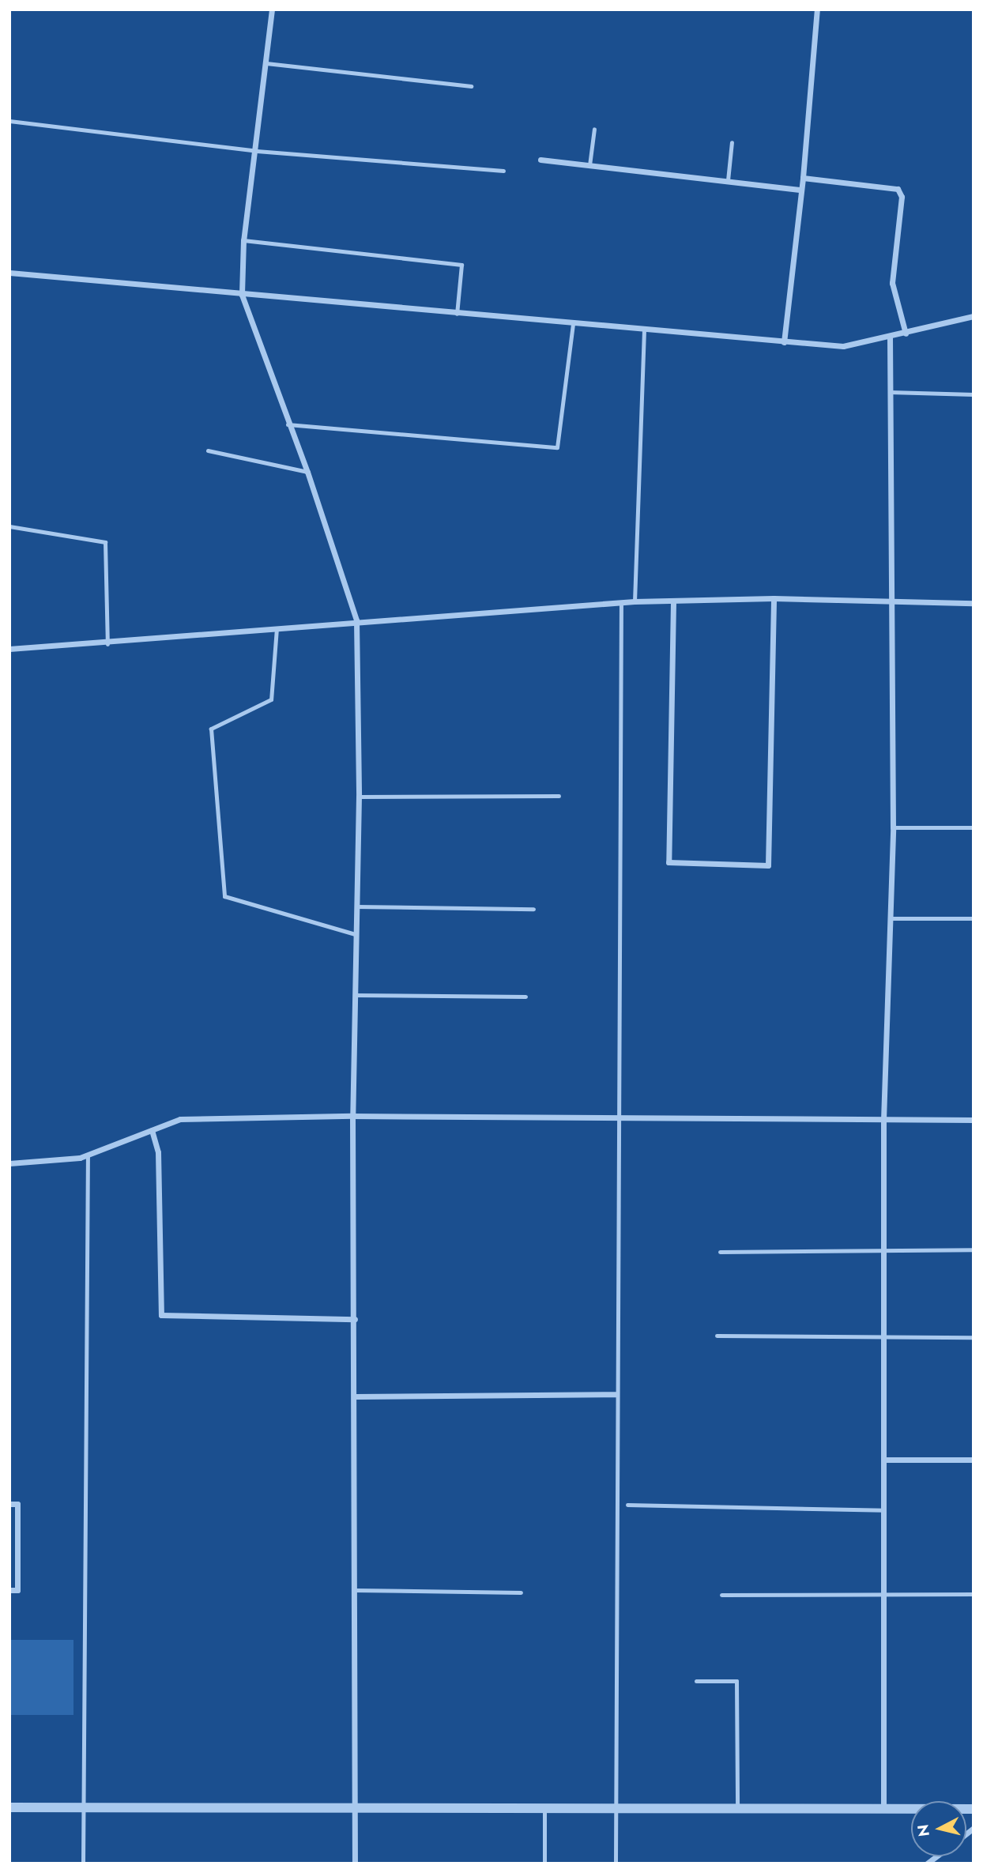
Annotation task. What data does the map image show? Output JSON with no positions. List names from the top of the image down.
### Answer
{
  "north": "left"
}
